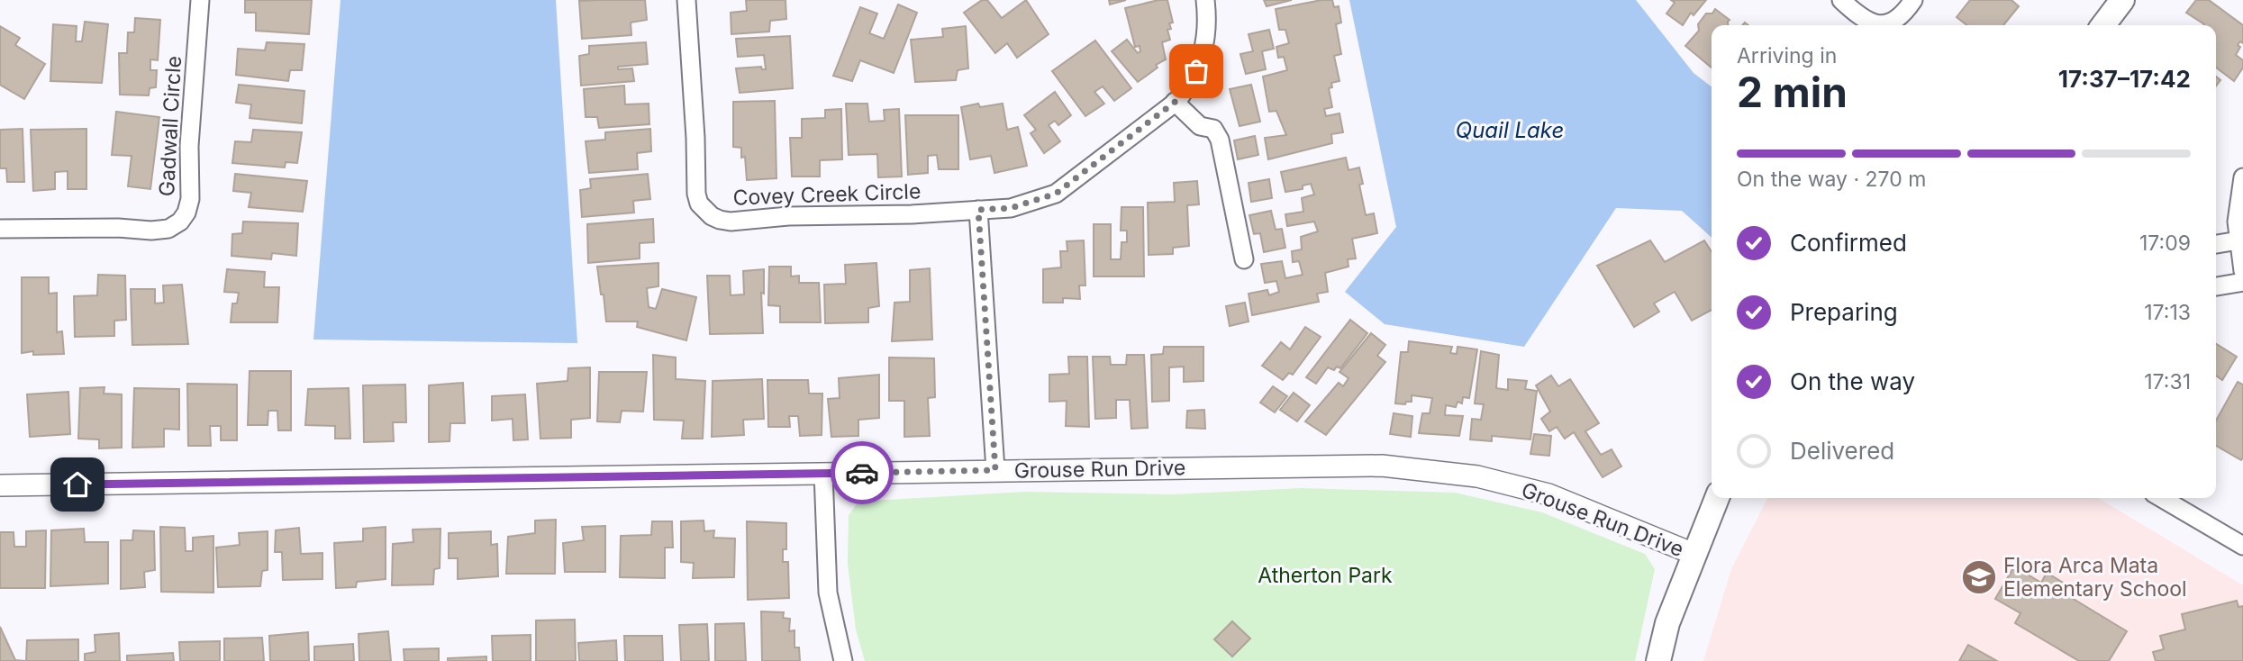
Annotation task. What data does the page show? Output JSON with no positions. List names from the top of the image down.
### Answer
{
  "streets": {
    "street": ["Gadwall Circle", "Covey Creek Circle", "Grouse Run Drive"]
  },
  "water": ["Quail Lake"],
  "parks": ["Atherton Park"],
  "places": {
    "school or university": ["Flora Arca Mata Elementary School"]
  },
  "page": {
    "heading": ["2 min", "Arriving in", "17:37–17:42"],
    "bar": "On the way · 270 m",
    "list": [
      ["Confirmed", "17:09"],
      ["Preparing", "17:13"],
      ["On the way", "17:31"],
      "Delivered"
    ]
  }
}
